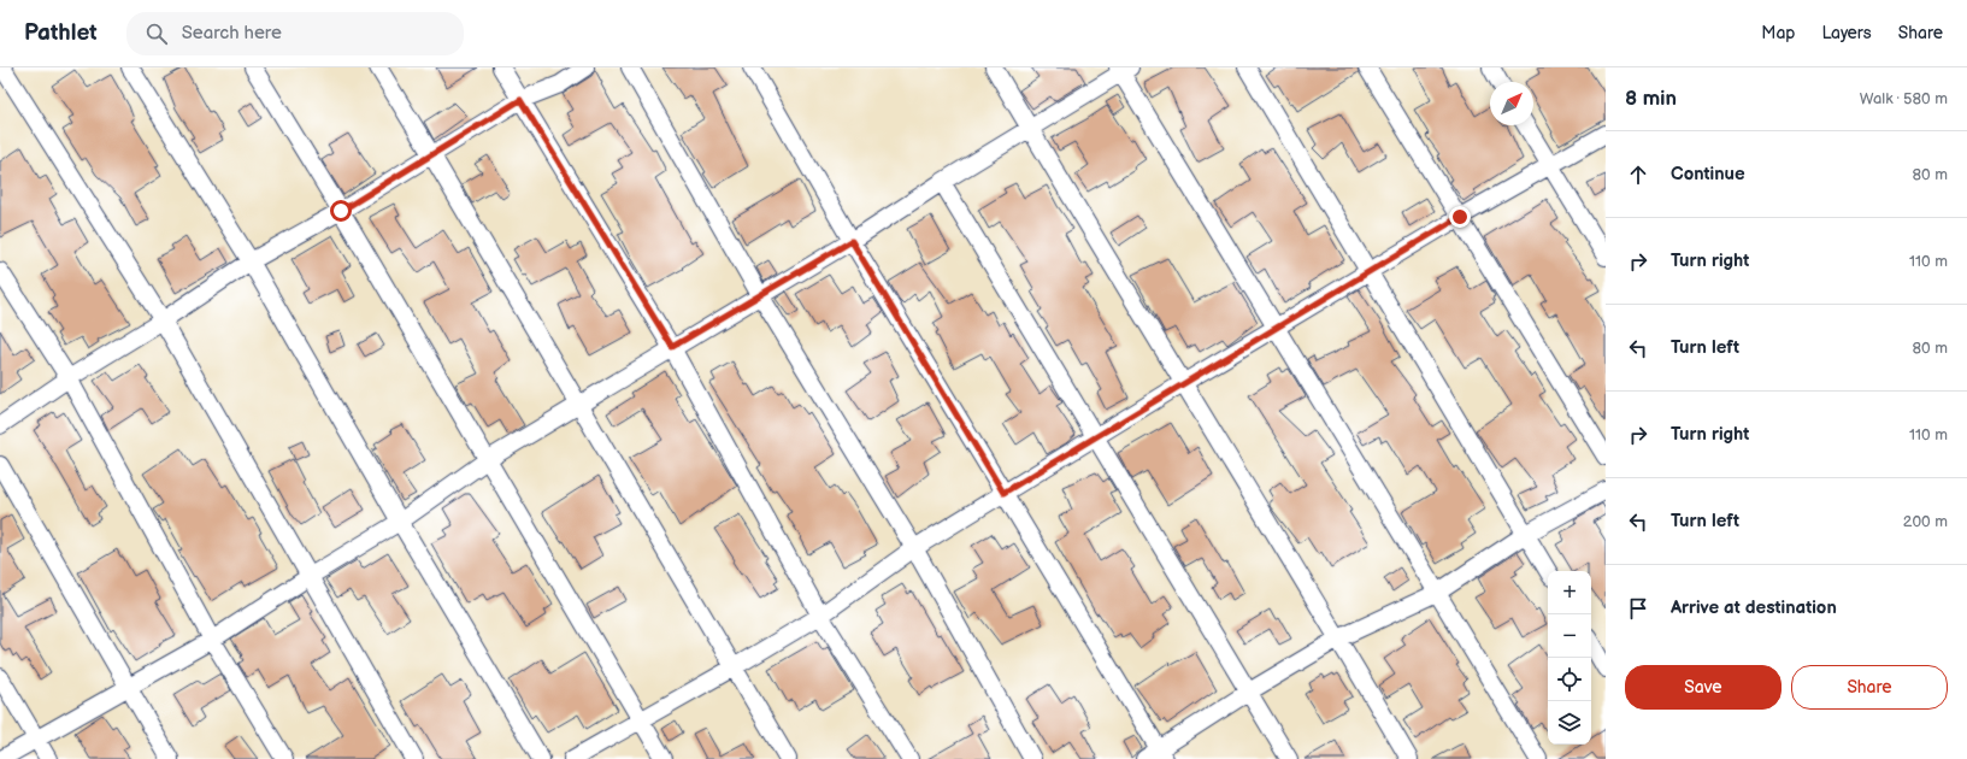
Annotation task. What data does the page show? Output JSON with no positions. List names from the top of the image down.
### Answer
{
  "north": "top right",
  "page": {
    "header": "Pathlet",
    "search": "Search here",
    "nav": ["Map", "Layers", "Share"],
    "heading": ["8 min", "Walk · 580 m"],
    "list": [
      ["Continue", "80 m"],
      ["Turn right", "110 m"],
      ["Turn left", "80 m"],
      ["Turn right", "110 m"],
      ["Turn left", "200 m"],
      "Arrive at destination"
    ],
    "map_buttons": ["+", "−"],
    "buttons": ["Save", "Share"]
  }
}
